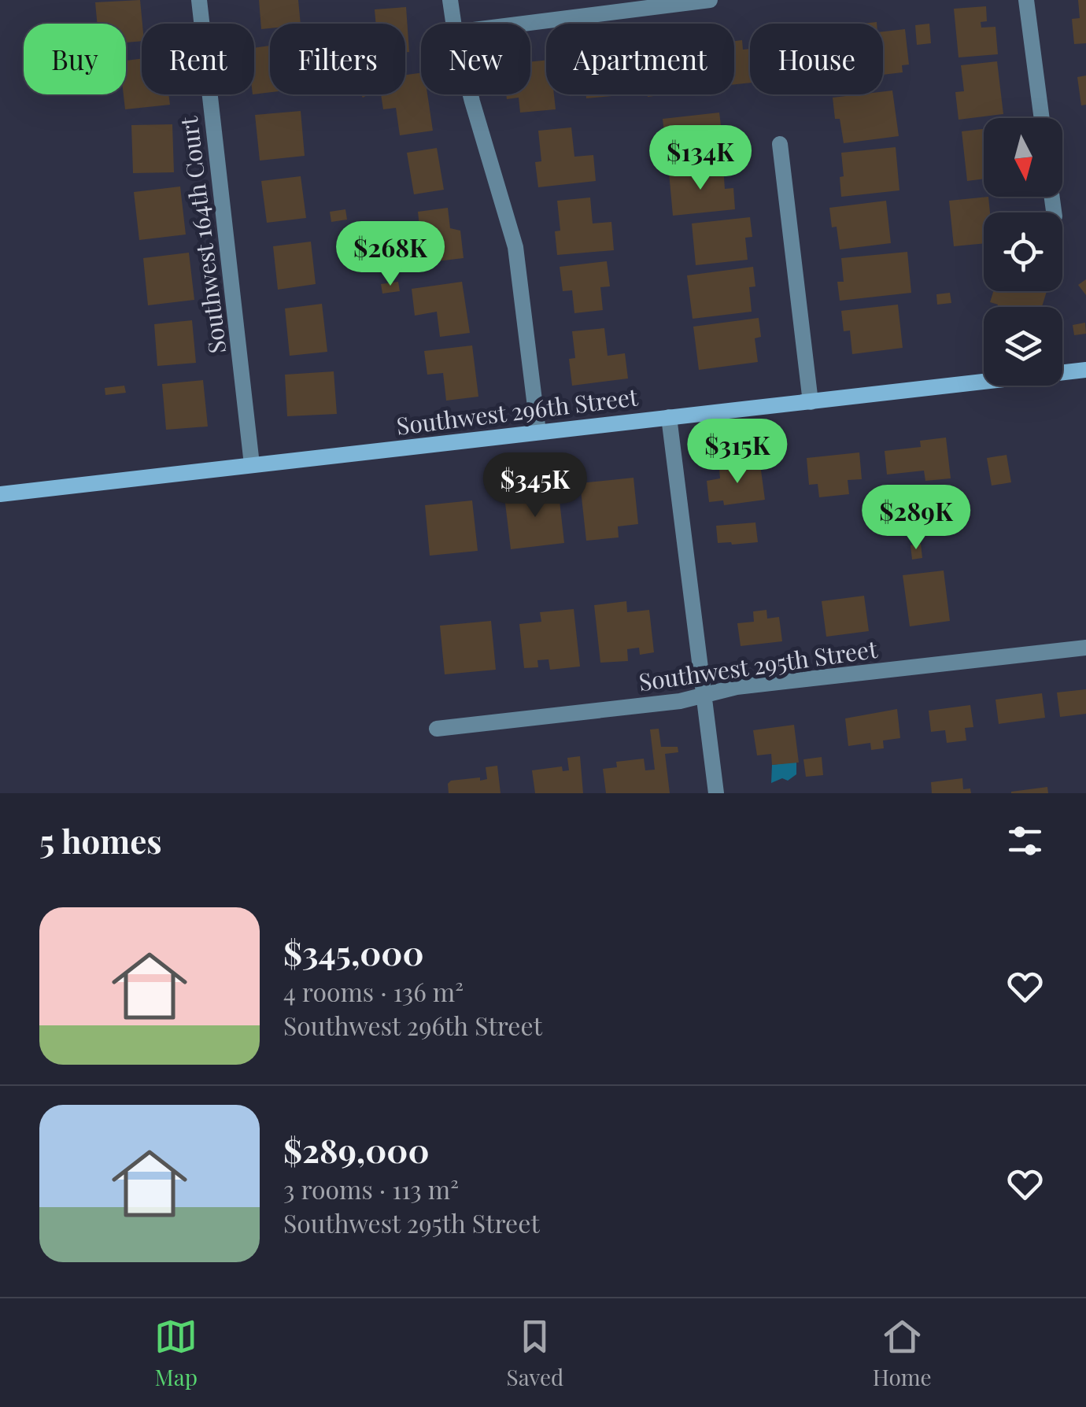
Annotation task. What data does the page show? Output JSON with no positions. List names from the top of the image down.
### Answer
{
  "streets": {
    "street": ["Southwest 164th Court", "Southwest 296th Street", "Southwest 295th Street"]
  },
  "crossings": [
    ["Southwest 164th Court", "Southwest 296th Street"]
  ],
  "north": "bottom",
  "page": {
    "chip": [
      "Buy",
      "Rent",
      "Filters",
      "New",
      "Apartment",
      "House"
    ],
    "price": [
      "$134K",
      "$268K",
      "$315K",
      "$345K",
      "$289K"
    ],
    "heading": "5 homes",
    "list": [
      {
        "name": "$345,000",
        "note": "4 rooms · 136 m² · Southwest 296th Street"
      },
      {
        "name": "$289,000",
        "note": "3 rooms · 113 m² · Southwest 295th Street"
      }
    ],
    "tabs": ["Map", "Saved", "Home"]
  }
}
